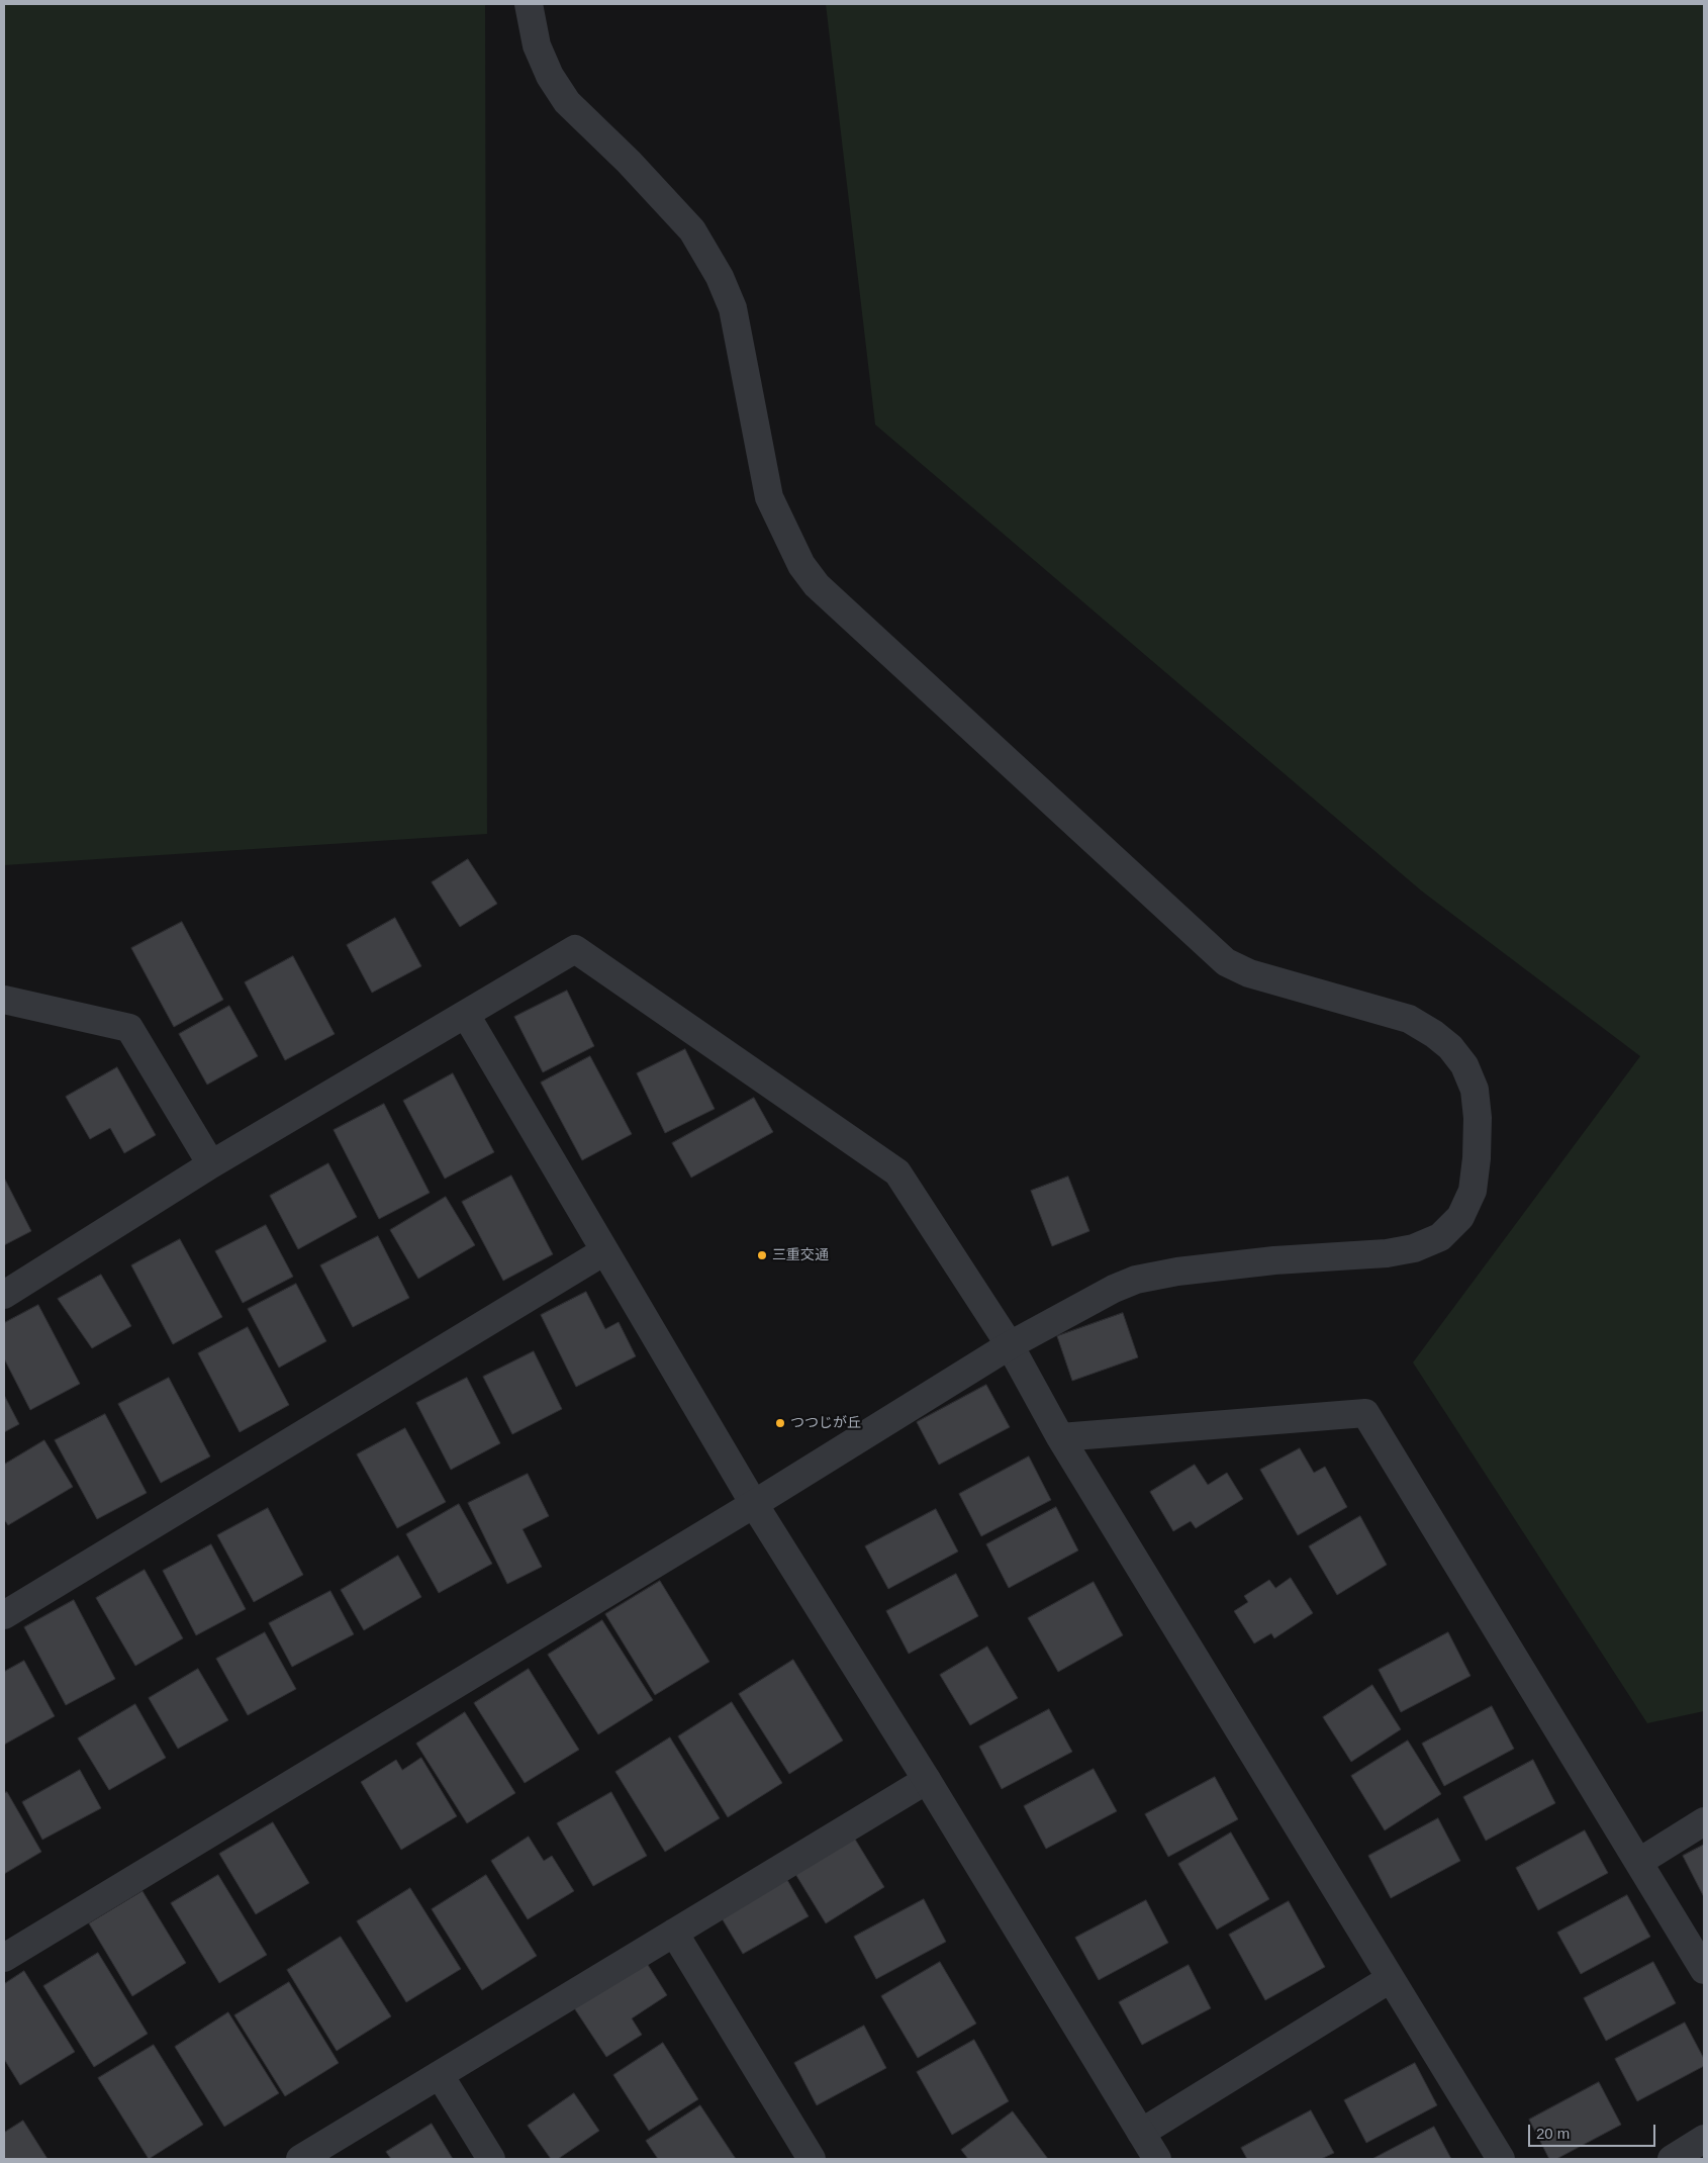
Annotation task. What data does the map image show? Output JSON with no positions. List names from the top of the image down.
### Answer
{
  "places": ["三重交通", "つつじが丘"],
  "scale_bar": "20 m"
}
